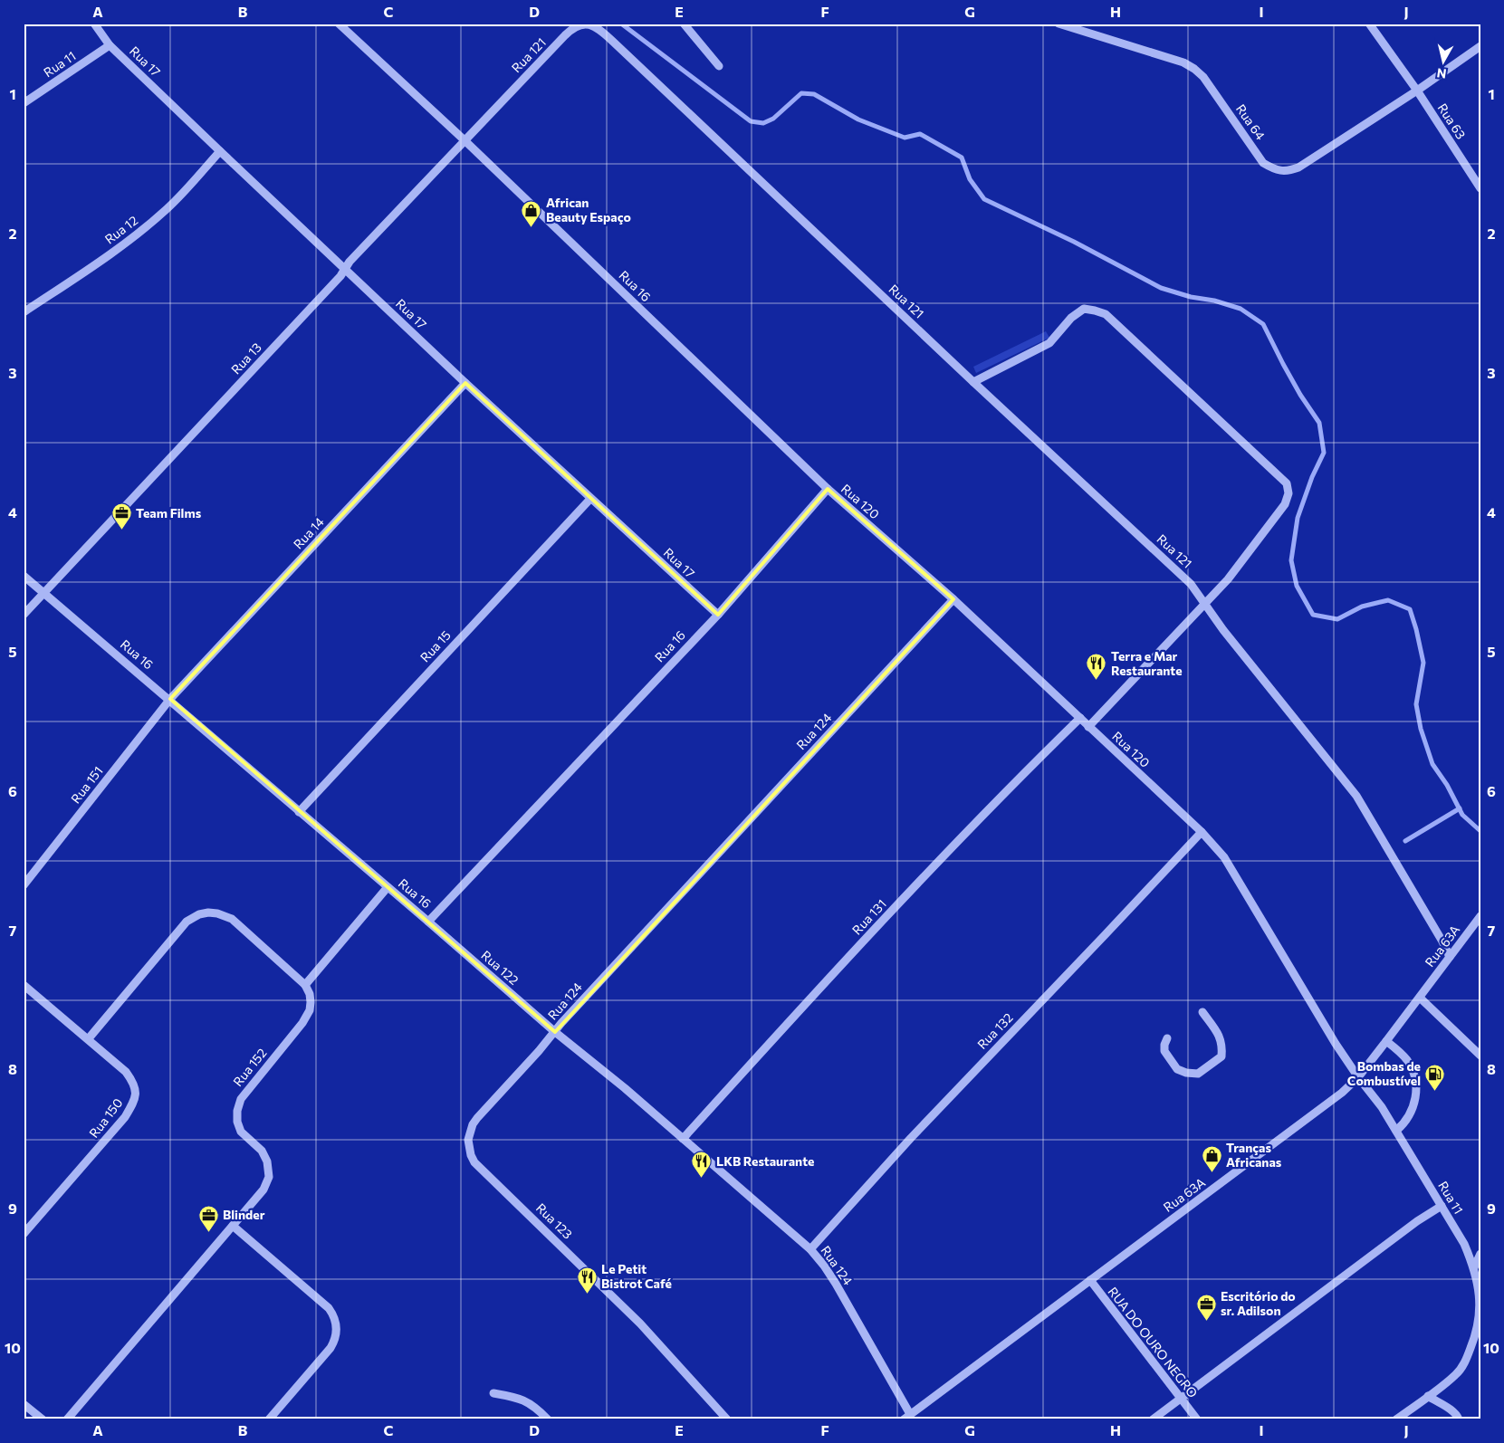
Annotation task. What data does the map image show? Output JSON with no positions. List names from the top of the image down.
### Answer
{
  "streets": {
    "street": [
      "Rua 121",
      "Rua 17",
      "Rua 11",
      "Rua 63",
      "Rua 64",
      "Rua 12",
      "Rua 16",
      "Rua 13",
      "Rua 120",
      "Rua 14",
      "Rua 15",
      "Rua 124",
      "Rua 151",
      "Rua 131",
      "Rua 63A",
      "Rua 122",
      "Rua 132",
      "Rua 152",
      "Rua 150",
      "Rua 123",
      "RUA DO OURO NEGRO"
    ]
  },
  "crossings": [
    ["Rua 121", "Rua 16"],
    ["Rua 121", "Rua 13"],
    ["Rua 121", "Rua 63A"],
    ["Rua 17", "Rua 11"],
    ["Rua 17", "Rua 12"],
    ["Rua 17", "Rua 16"],
    ["Rua 17", "Rua 13"],
    ["Rua 17", "Rua 14"],
    ["Rua 17", "Rua 15"],
    ["Rua 11", "Rua 120"],
    ["Rua 11", "Rua 63A"],
    ["Rua 63", "Rua 64"],
    ["Rua 16", "Rua 13"],
    ["Rua 16", "Rua 120"],
    ["Rua 16", "Rua 14"],
    ["Rua 16", "Rua 15"],
    ["Rua 16", "Rua 151"],
    ["Rua 16", "Rua 122"],
    ["Rua 120", "Rua 124"],
    ["Rua 120", "Rua 131"],
    ["Rua 120", "Rua 63A"],
    ["Rua 120", "Rua 132"],
    ["Rua 14", "Rua 151"],
    ["Rua 124", "Rua 131"],
    ["Rua 124", "Rua 63A"],
    ["Rua 124", "Rua 122"],
    ["Rua 124", "Rua 132"],
    ["Rua 124", "Rua 123"],
    ["Rua 63A", "RUA DO OURO NEGRO"],
    ["Rua 122", "Rua 123"]
  ],
  "places": {
    "shop": ["African Beauty Espaço", "Tranças Africanas"],
    "office": ["Team Films", "Blinder", "Escritório do sr. Adilson"],
    "restaurant": ["Terra e Mar Restaurante", "LKB Restaurante", "Le Petit Bistrot Café"],
    "fuel station": ["Bombas de Combustível"]
  },
  "north": "bottom",
  "grid": {
    "columns": [
      "A",
      "B",
      "C",
      "D",
      "E",
      "F",
      "G",
      "H",
      "I",
      "J"
    ],
    "rows": [
      "1",
      "2",
      "3",
      "4",
      "5",
      "6",
      "7",
      "8",
      "9",
      "10"
    ]
  }
}
